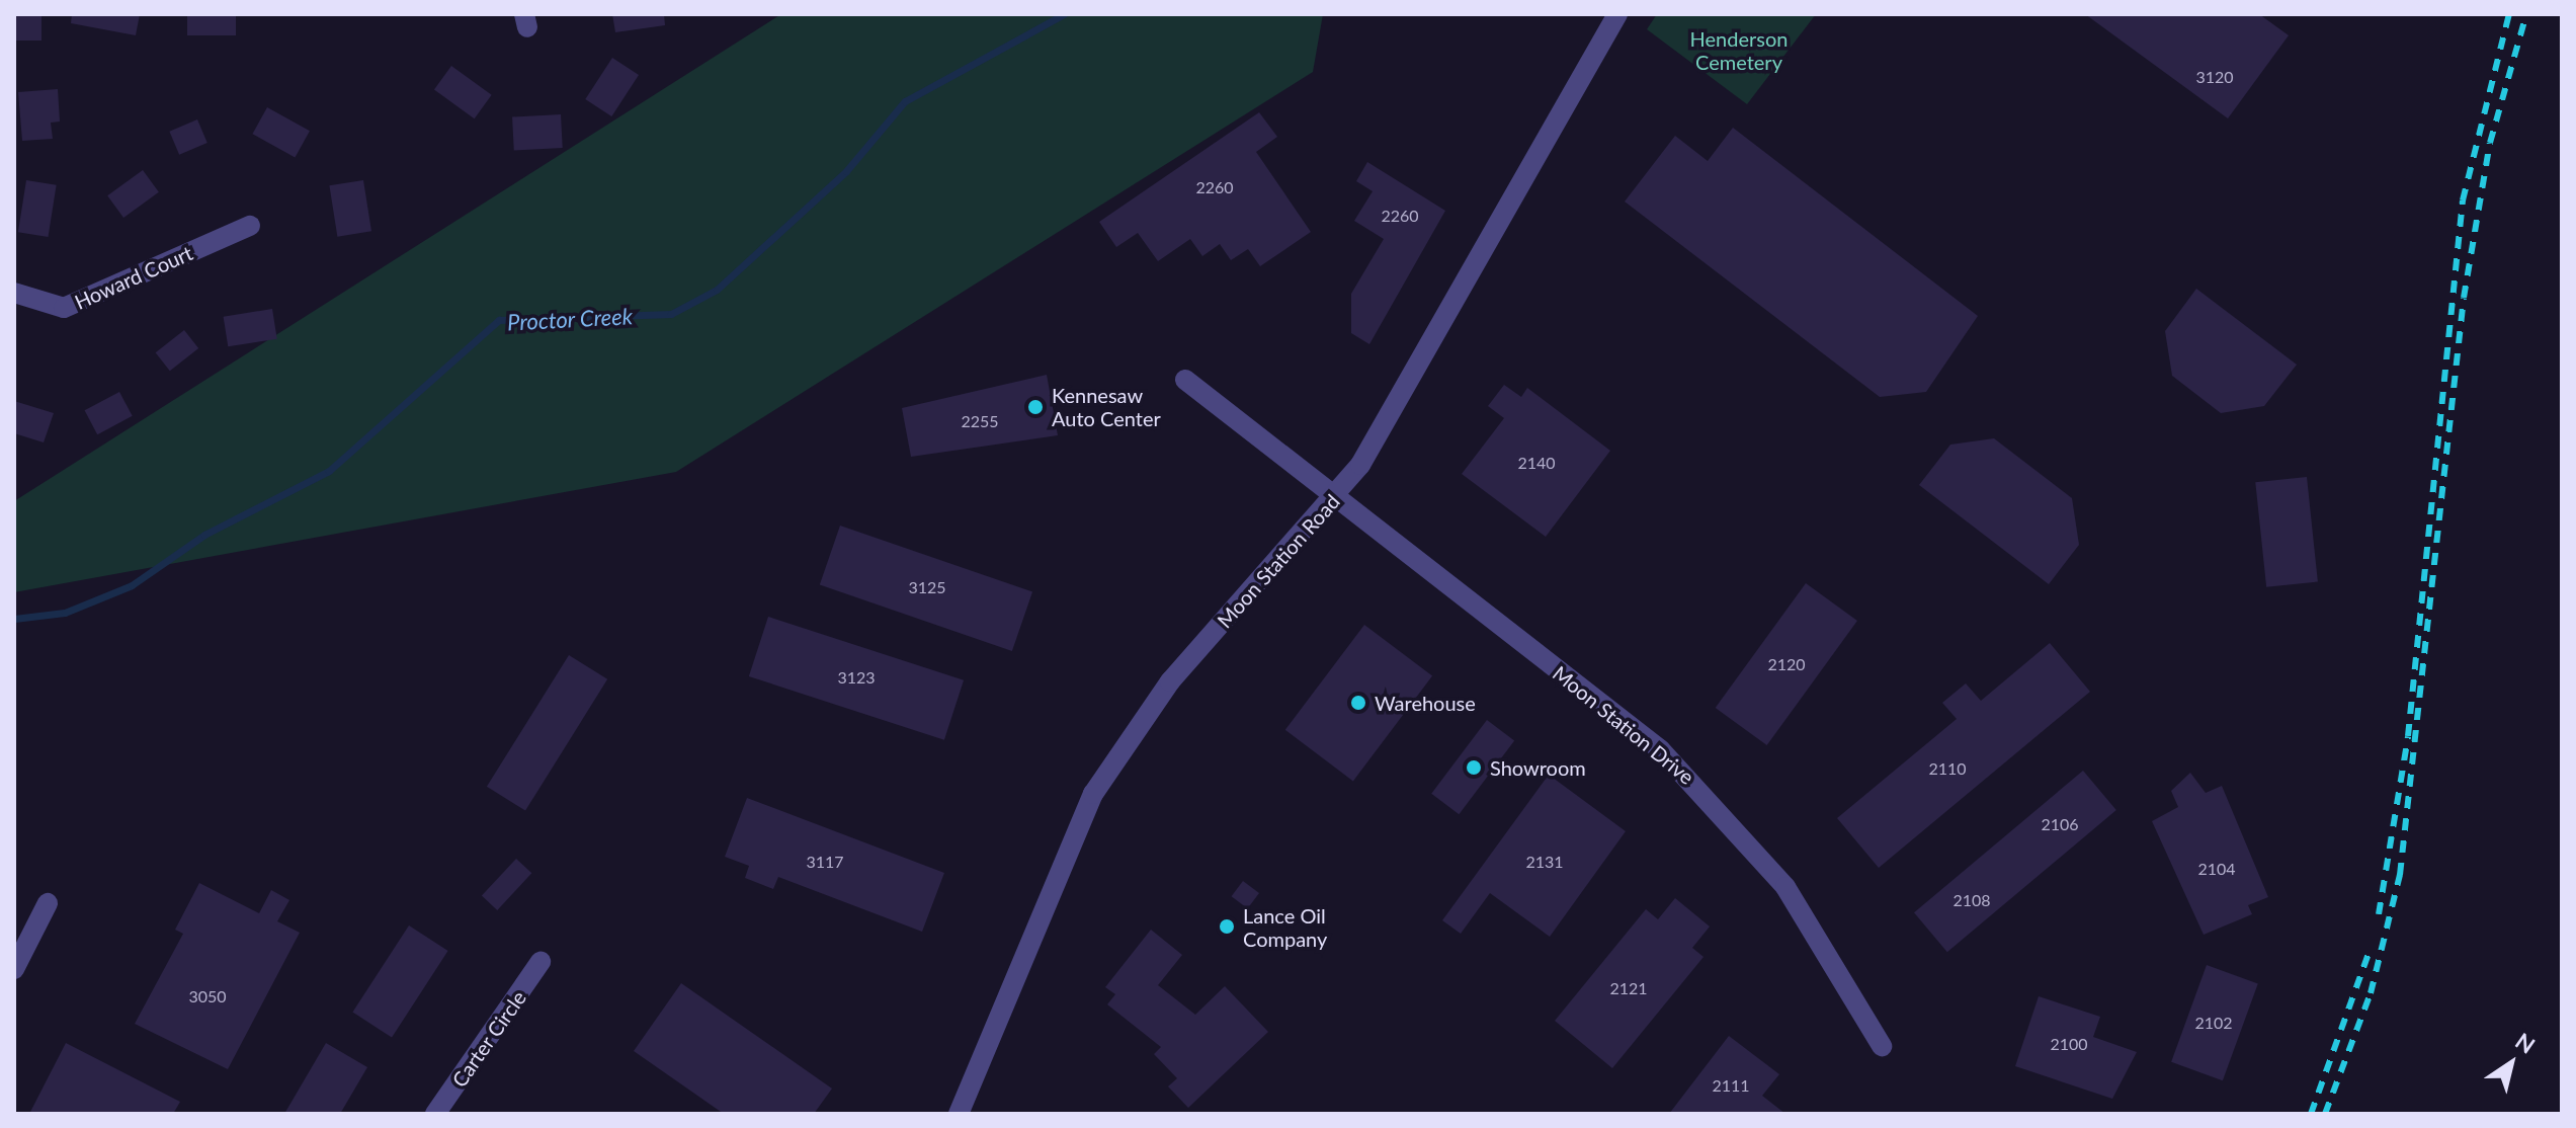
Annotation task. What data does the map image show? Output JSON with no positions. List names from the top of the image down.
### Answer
{
  "streets": {
    "street": [
      "Howard Court",
      "Moon Station Road",
      "Moon Station Drive",
      "Carter Circle"
    ]
  },
  "crossings": [
    ["Moon Station Road", "Moon Station Drive"]
  ],
  "water": ["Proctor Creek"],
  "parks": ["Henderson Cemetery"],
  "places": [
    "Kennesaw Auto Center",
    "Warehouse",
    "Showroom",
    "Lance Oil Company"
  ],
  "house_numbers": [
    "3120",
    "2260",
    "2260",
    "2255",
    "2140",
    "3125",
    "2120",
    "3123",
    "2110",
    "2106",
    "3117",
    "2131",
    "2104",
    "2108",
    "2121",
    "3050",
    "2102",
    "2100",
    "2111"
  ],
  "north": "top right"
}
